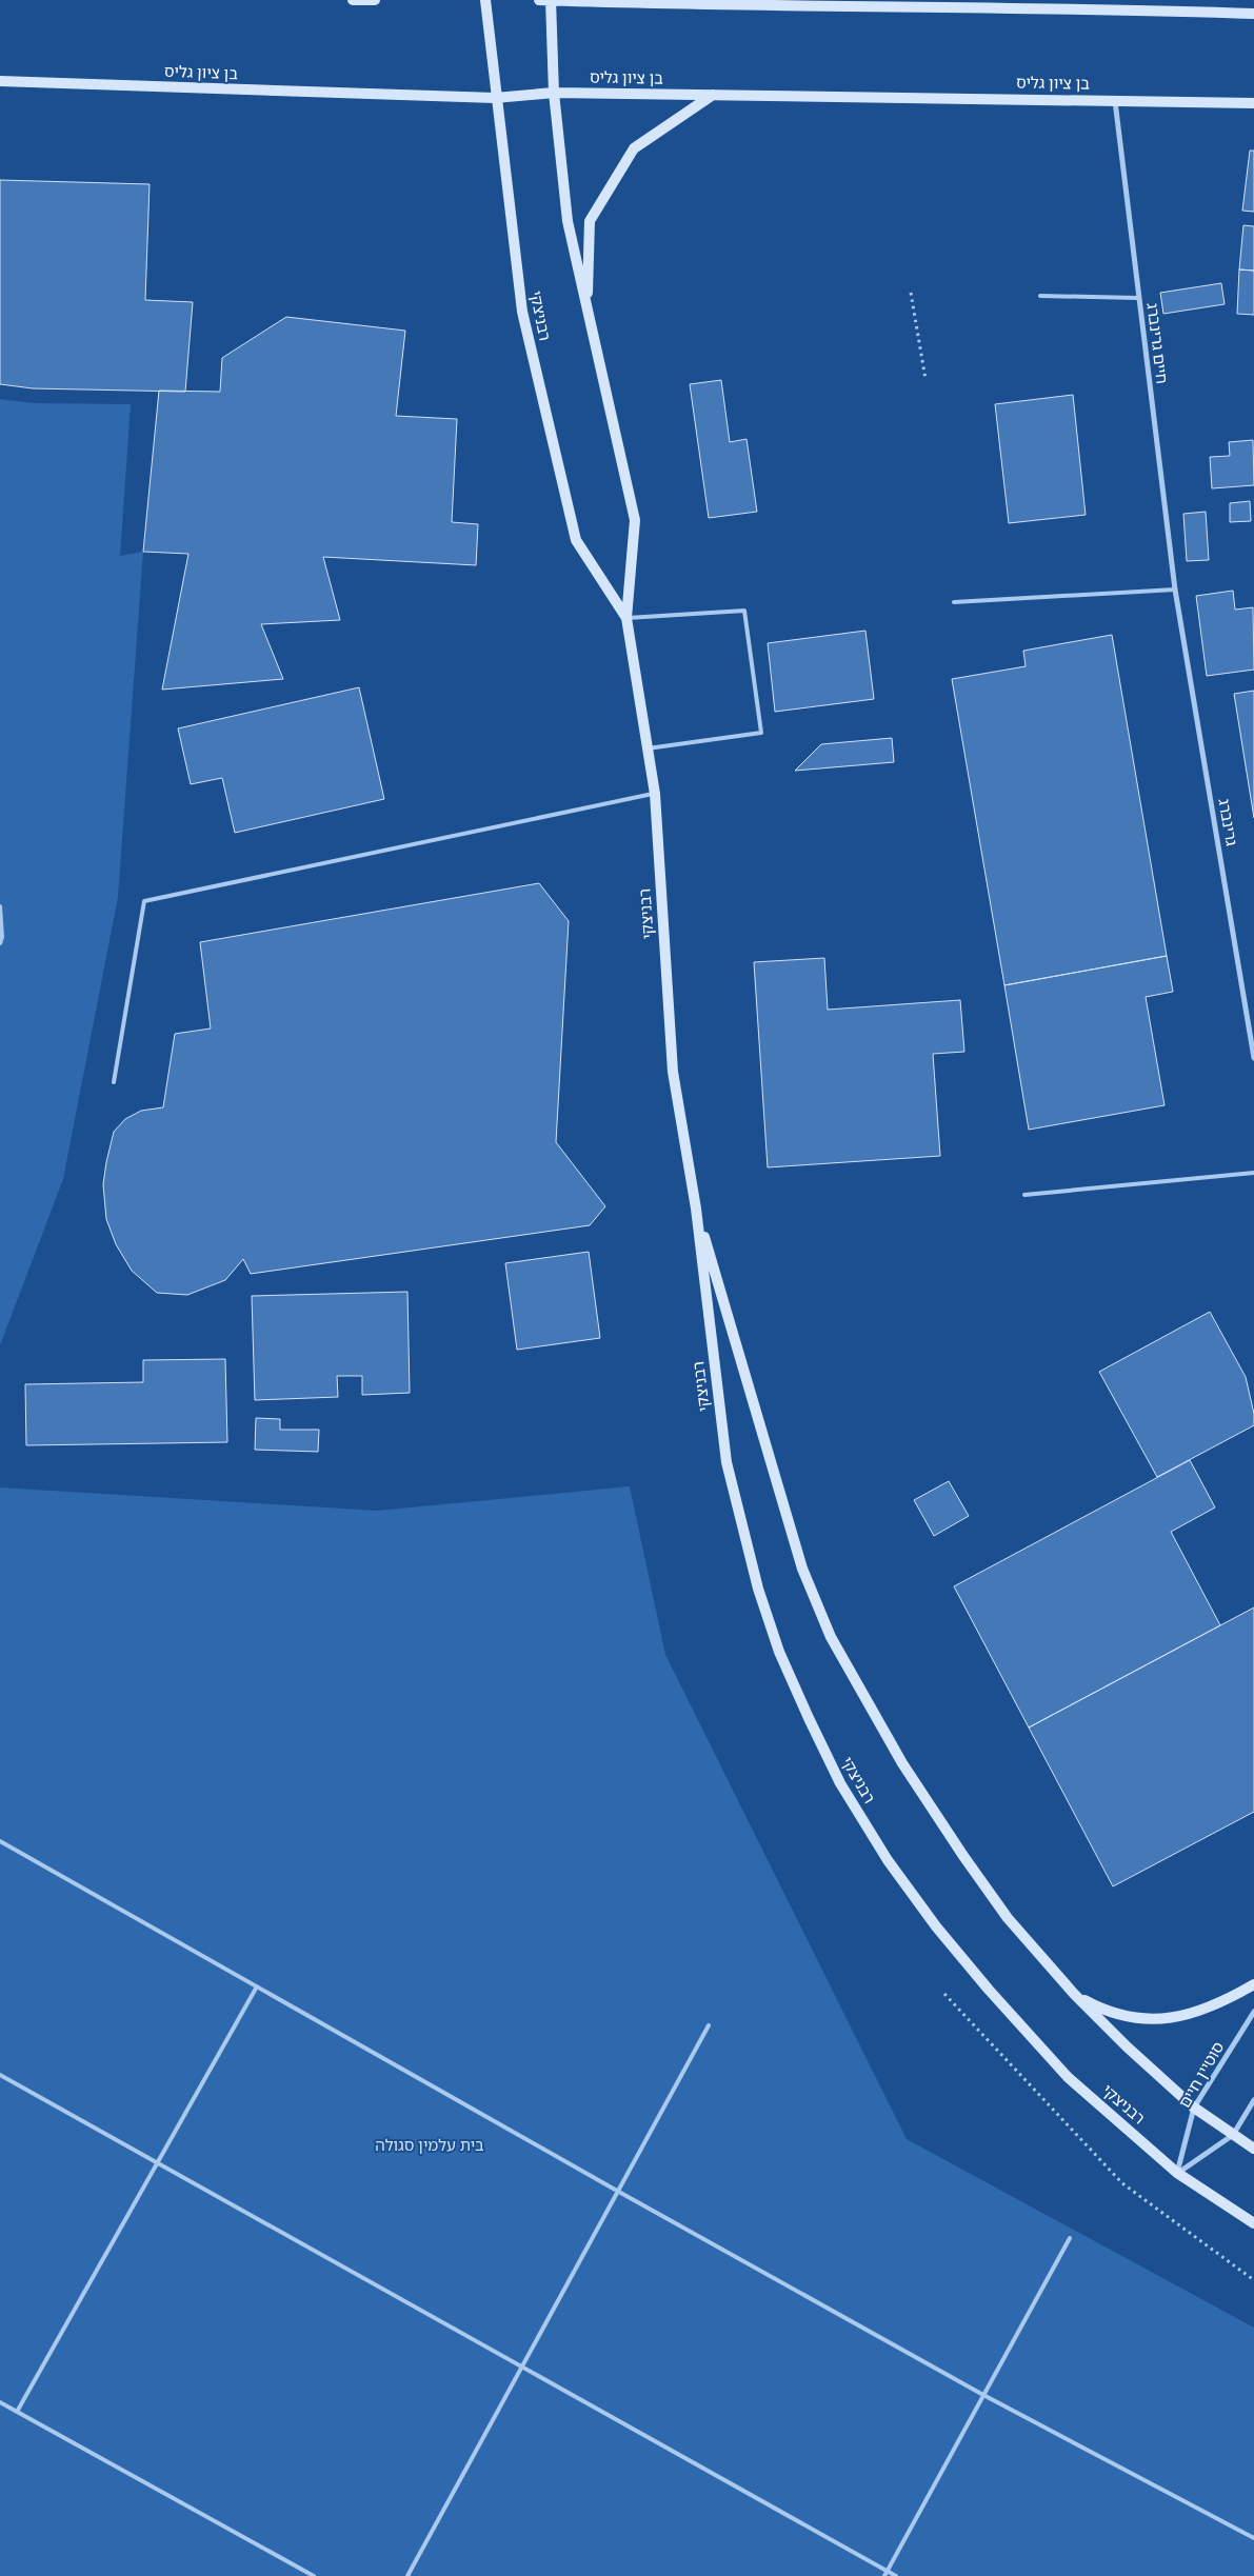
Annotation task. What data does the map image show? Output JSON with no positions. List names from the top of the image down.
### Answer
{
  "streets": {
    "street": [
      "בן ציון גליס",
      "רבניצקי",
      "חיים גרינברג",
      "גרינברג",
      "סוטיין חיים"
    ]
  },
  "crossings": [
    ["בן ציון גליס", "רבניצקי"],
    ["בן ציון גליס", "חיים גרינברג"],
    ["רבניצקי", "סוטיין חיים"],
    ["חיים גרינברג", "גרינברג"]
  ],
  "parks": ["בית עלמין סגולה"]
}
